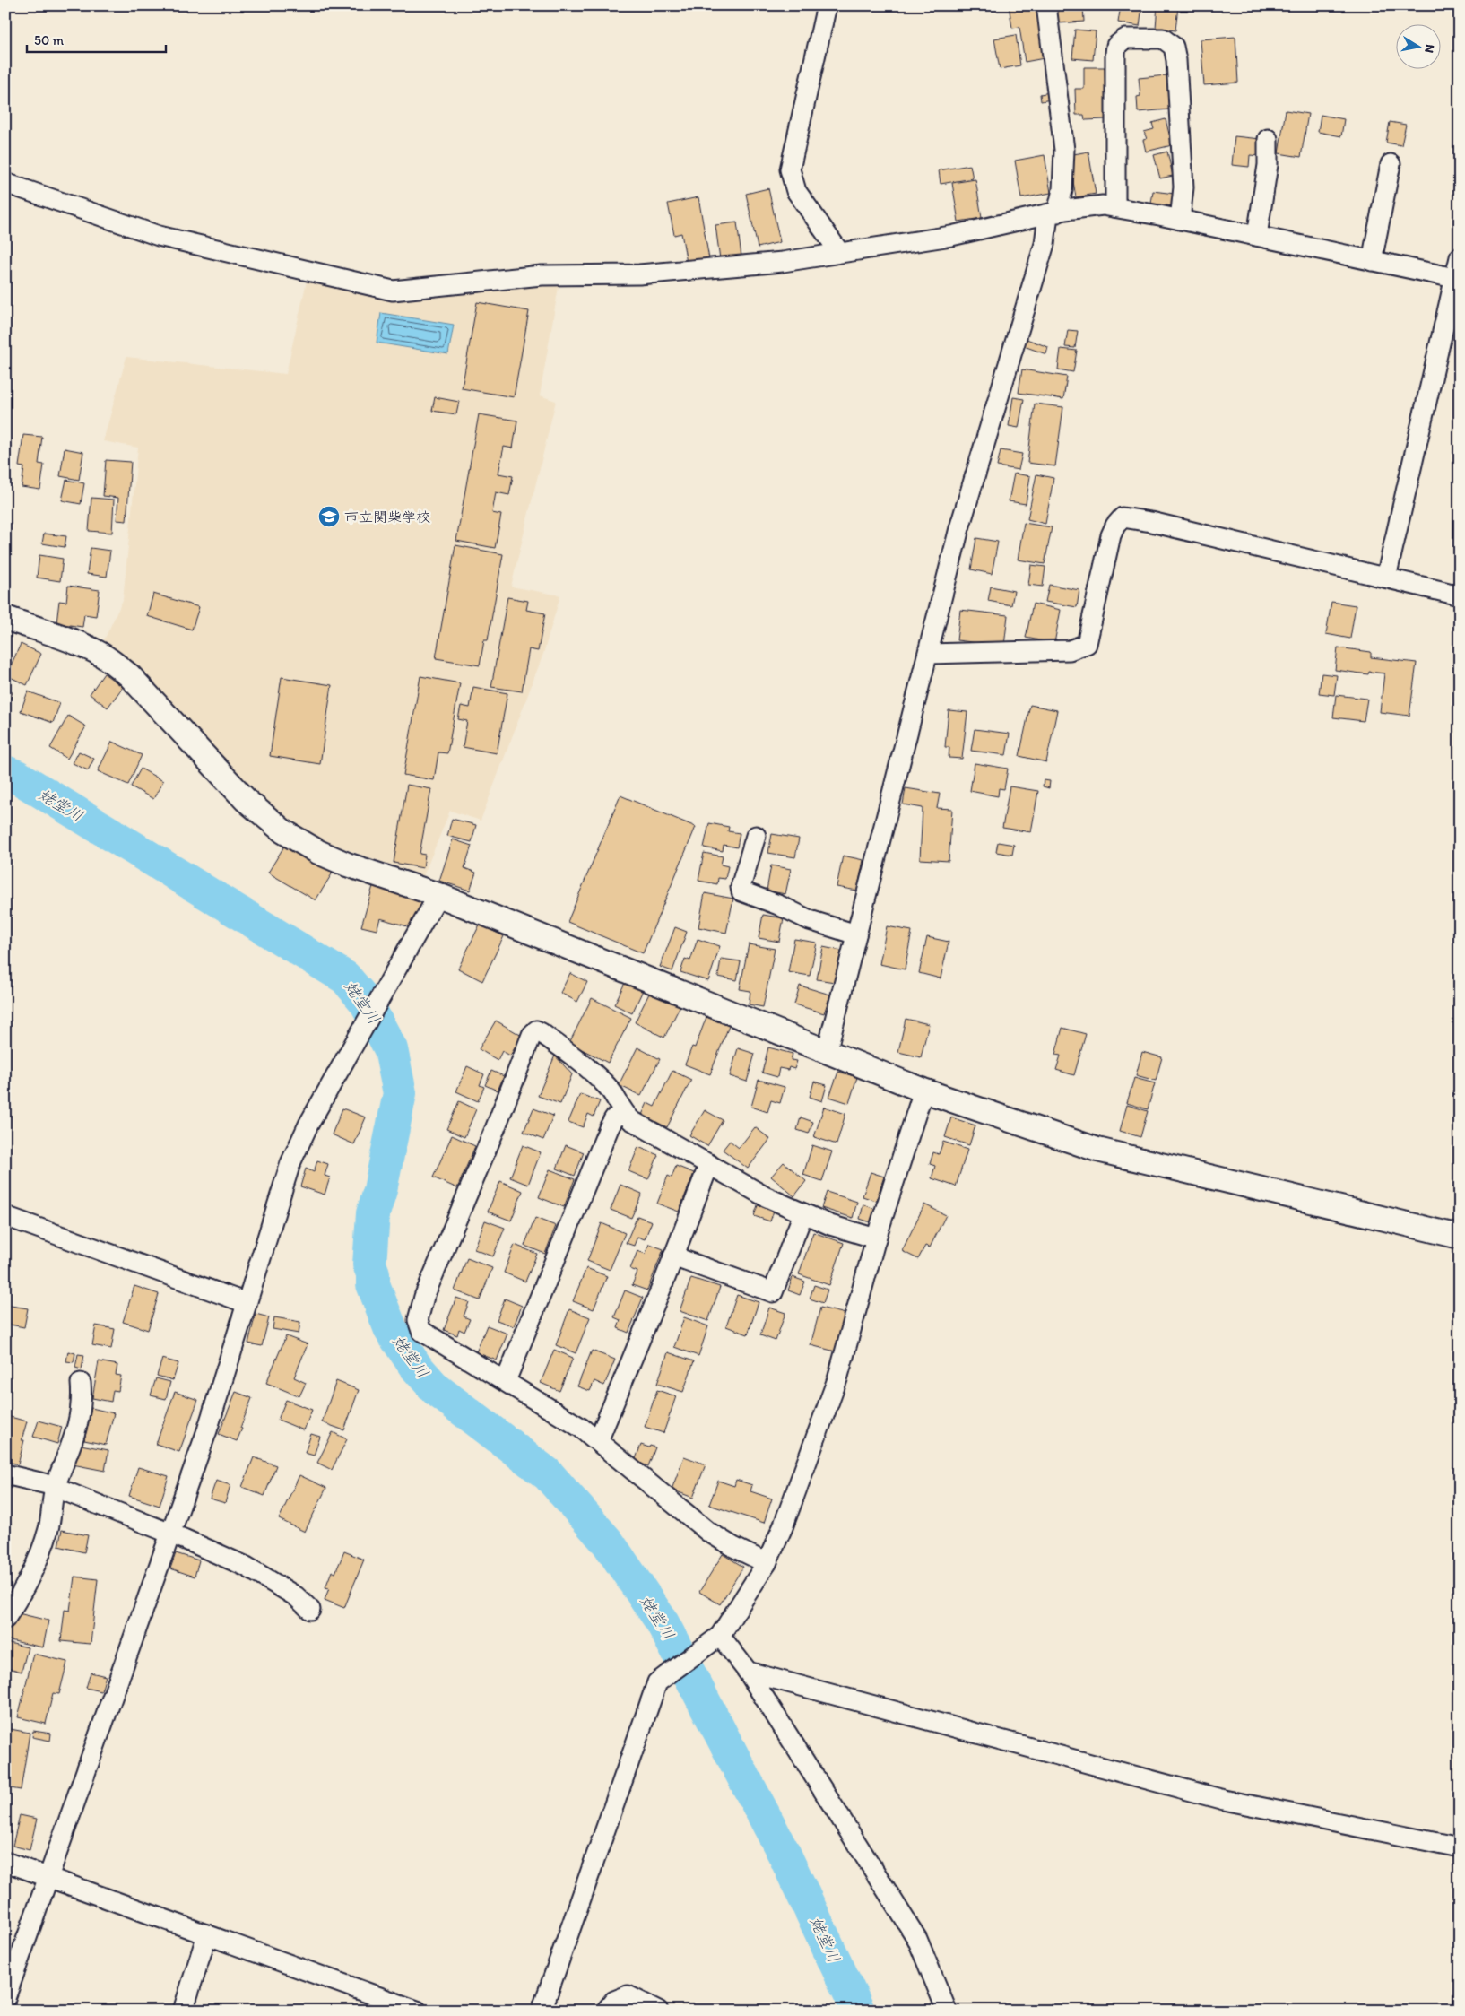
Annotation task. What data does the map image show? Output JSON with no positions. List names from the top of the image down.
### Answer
{
  "water": ["姥堂川"],
  "places": {
    "school or university": ["市立関柴学校"]
  },
  "scale_bar": "50 m",
  "north": "right"
}
